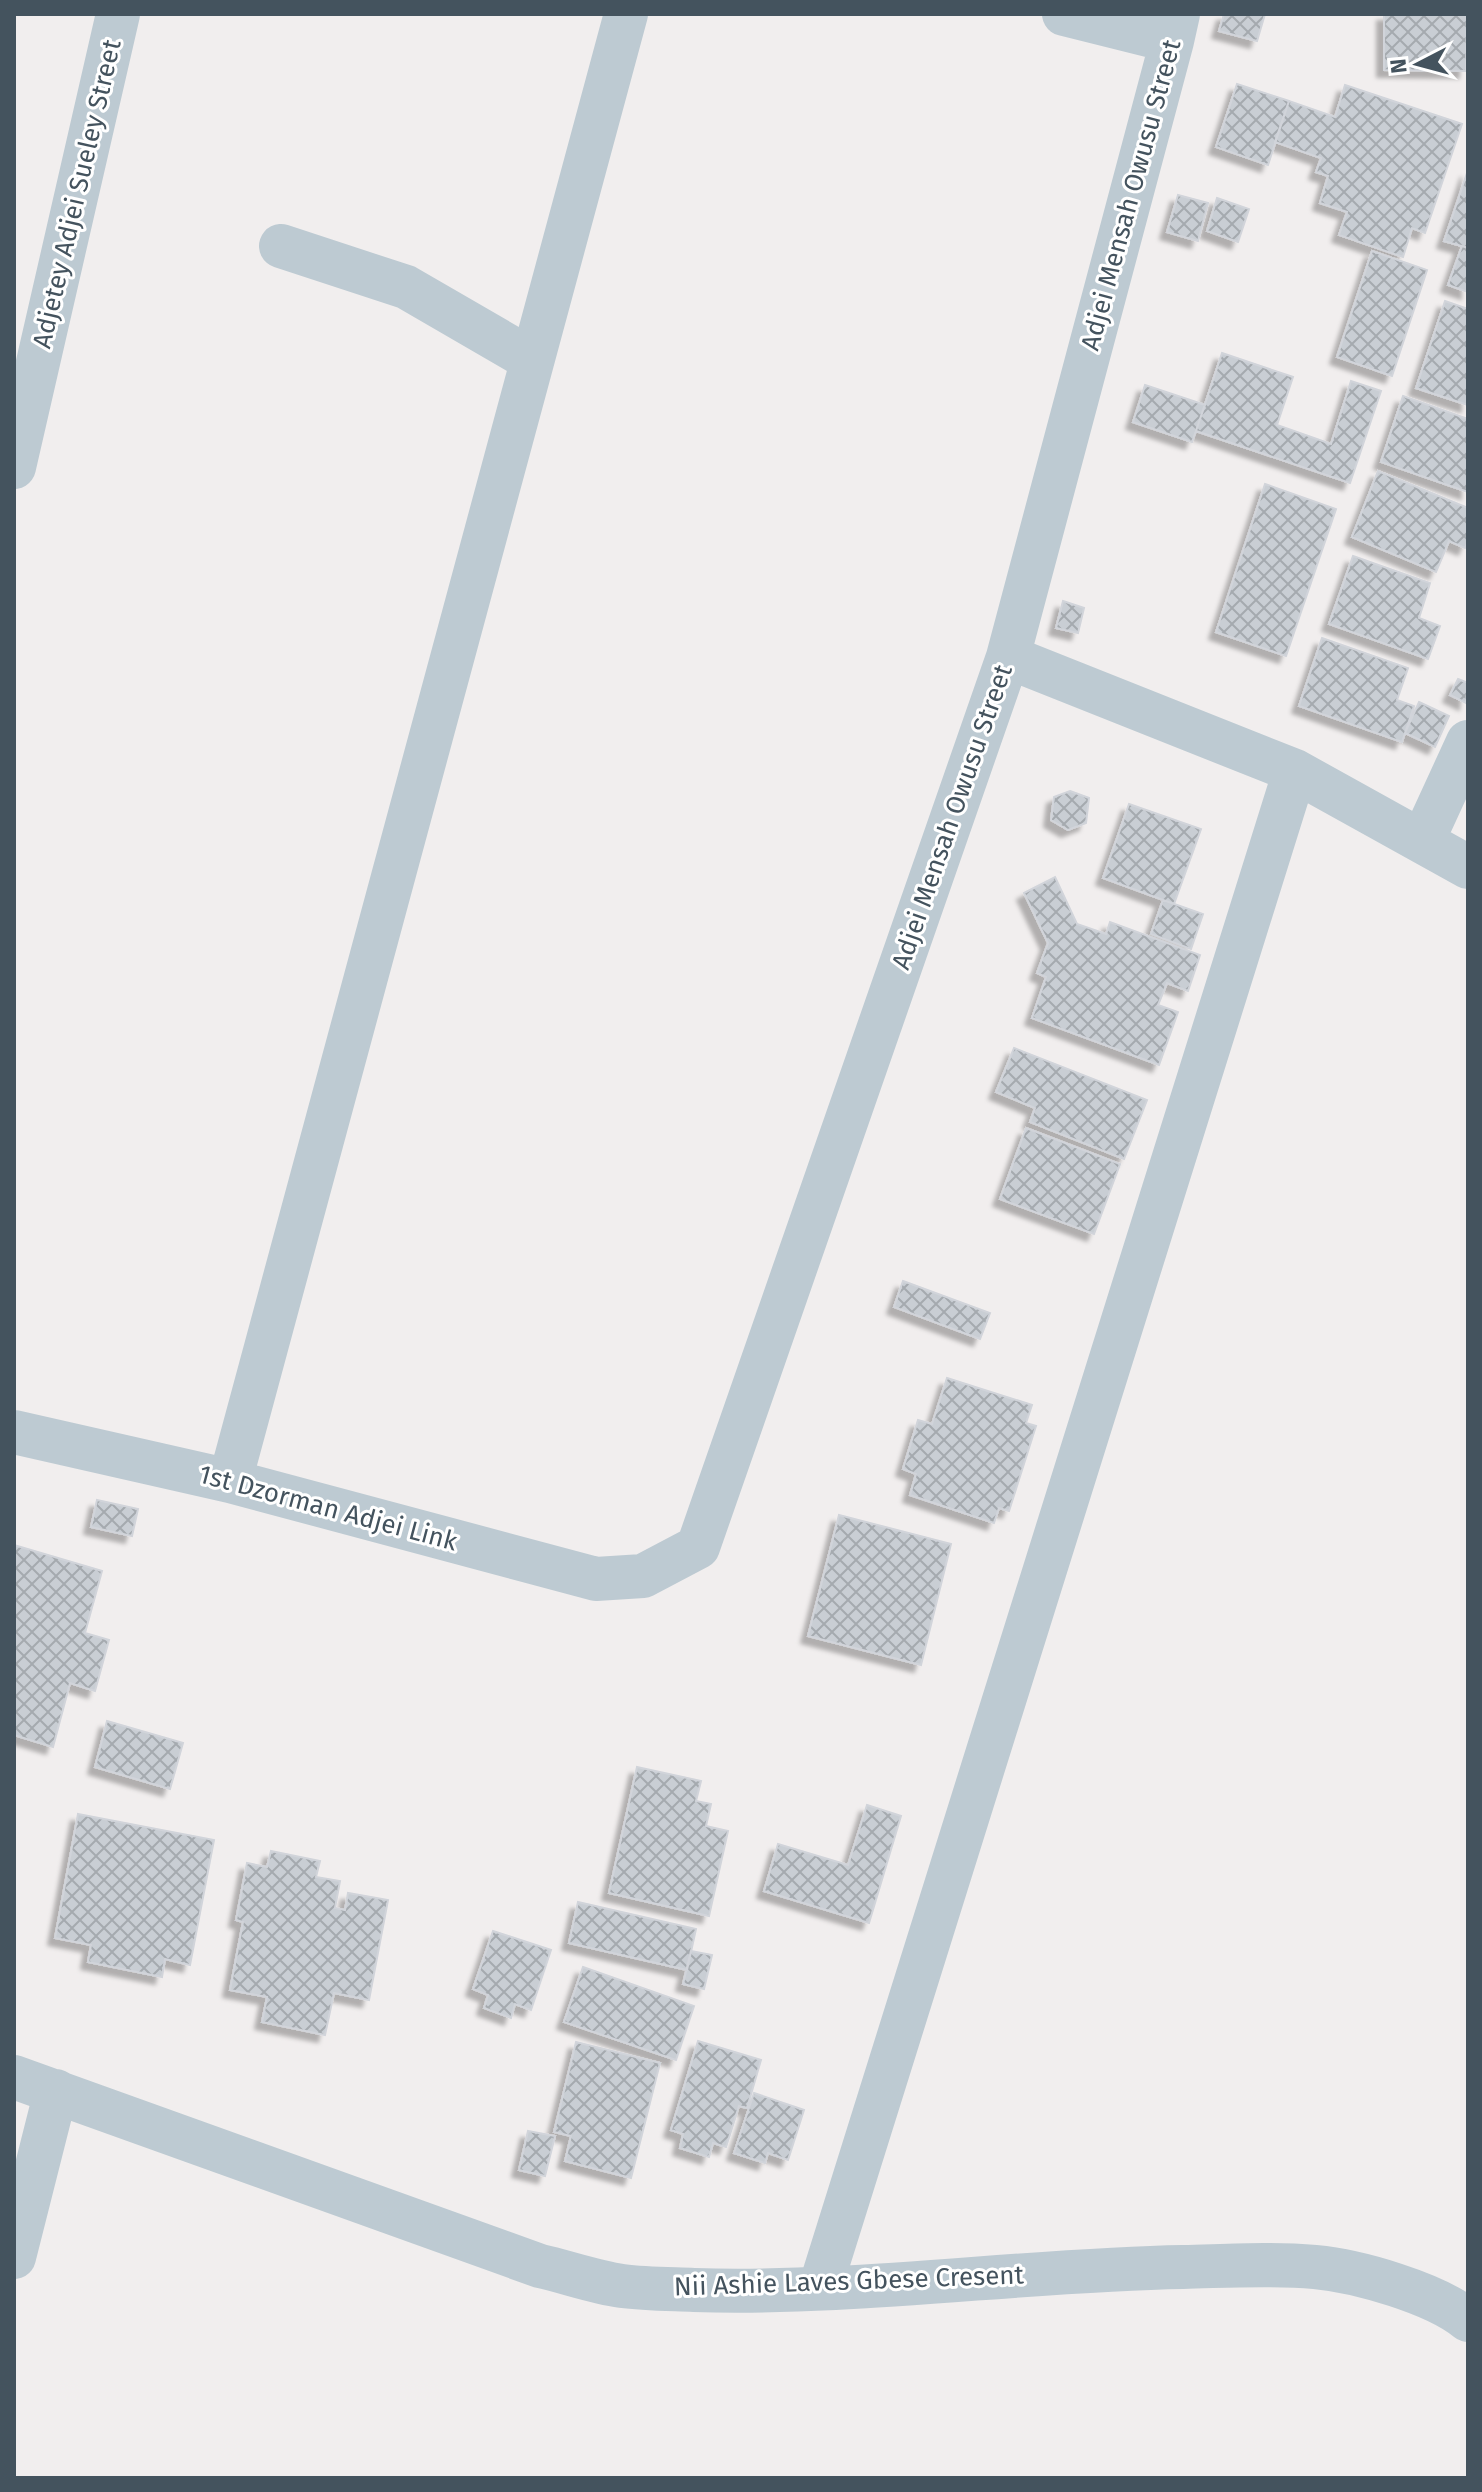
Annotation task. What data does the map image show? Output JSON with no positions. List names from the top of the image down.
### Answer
{
  "streets": {
    "street": [
      "Adjetey Adjei Sueley Street",
      "Adjei Mensah Owusu Street",
      "1st Dzorman Adjei Link",
      "Nii Ashie Laves Gbese Cresent"
    ]
  },
  "crossings": [
    ["Adjei Mensah Owusu Street", "1st Dzorman Adjei Link"]
  ],
  "north": "left"
}
